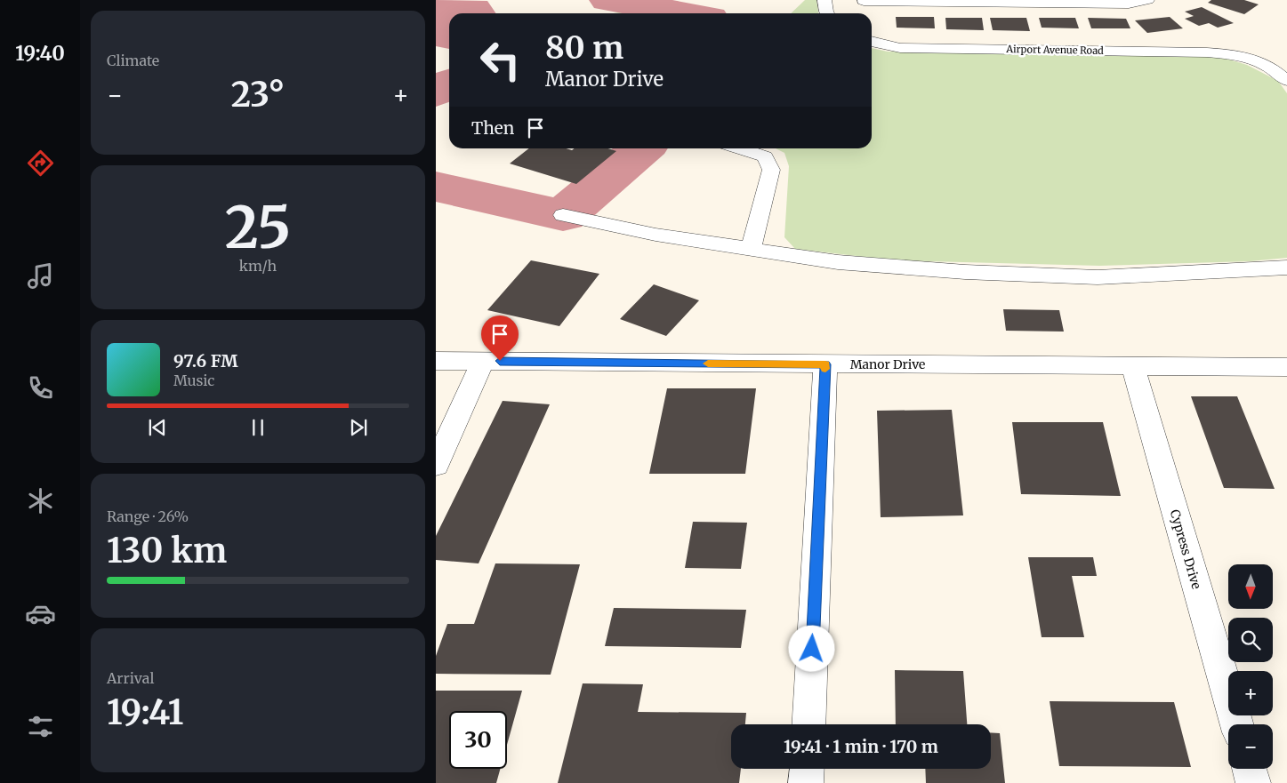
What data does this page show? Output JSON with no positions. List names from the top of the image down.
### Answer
{
  "streets": {
    "street": ["Airport Avenue Road", "Manor Drive", "Cypress Drive"]
  },
  "crossings": [
    ["Manor Drive", "Cypress Drive"]
  ],
  "north": "bottom",
  "page": {
    "tabs": "19:40",
    "tile": [
      "Climate",
      ["25", "km/h"],
      ["Range · 26%", "130 km"],
      ["Arrival", "19:41"]
    ],
    "turn": ["80 m", "Manor Drive"],
    "heat": ["−", "23°", "+"],
    "then": "Then",
    "song": ["97.6 FM", "Music"],
    "map_buttons": ["+", "−"],
    "limit": "30",
    "trip": "19:41 · 1 min · 170 m"
  }
}
